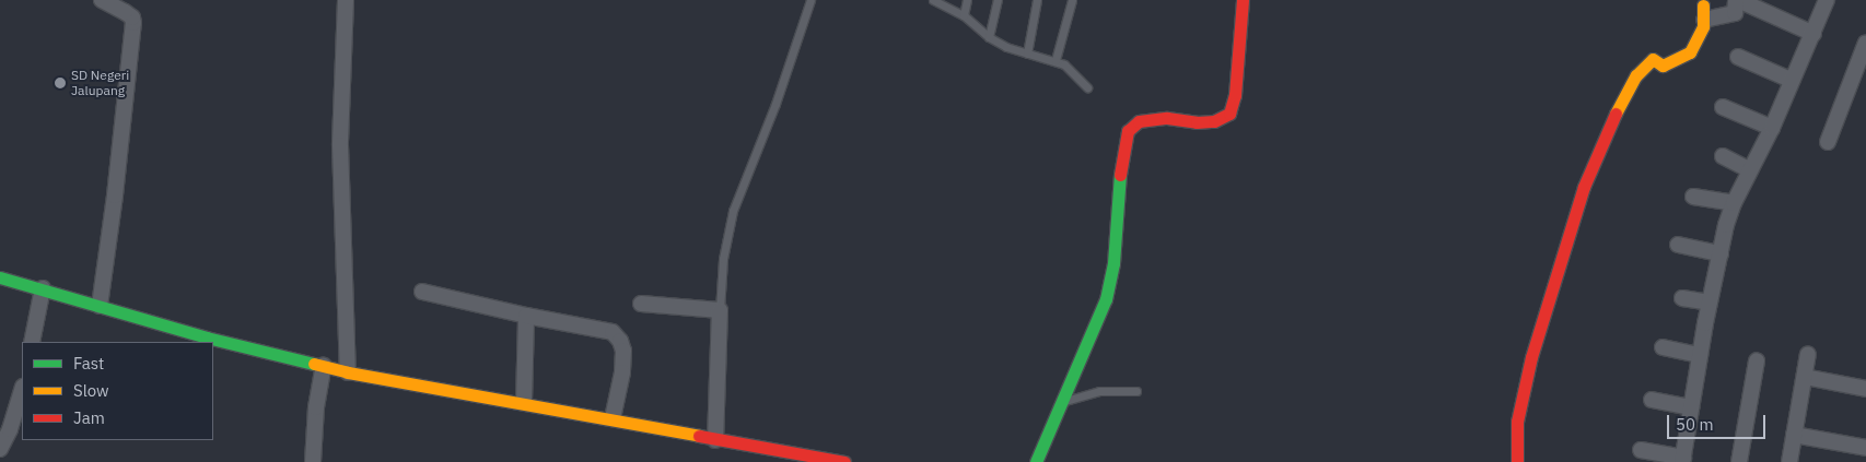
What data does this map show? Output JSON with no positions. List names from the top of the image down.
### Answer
{
  "places": ["SD Negeri Jalupang"],
  "legend": ["Fast", "Slow", "Jam"],
  "scale_bar": "50 m"
}
